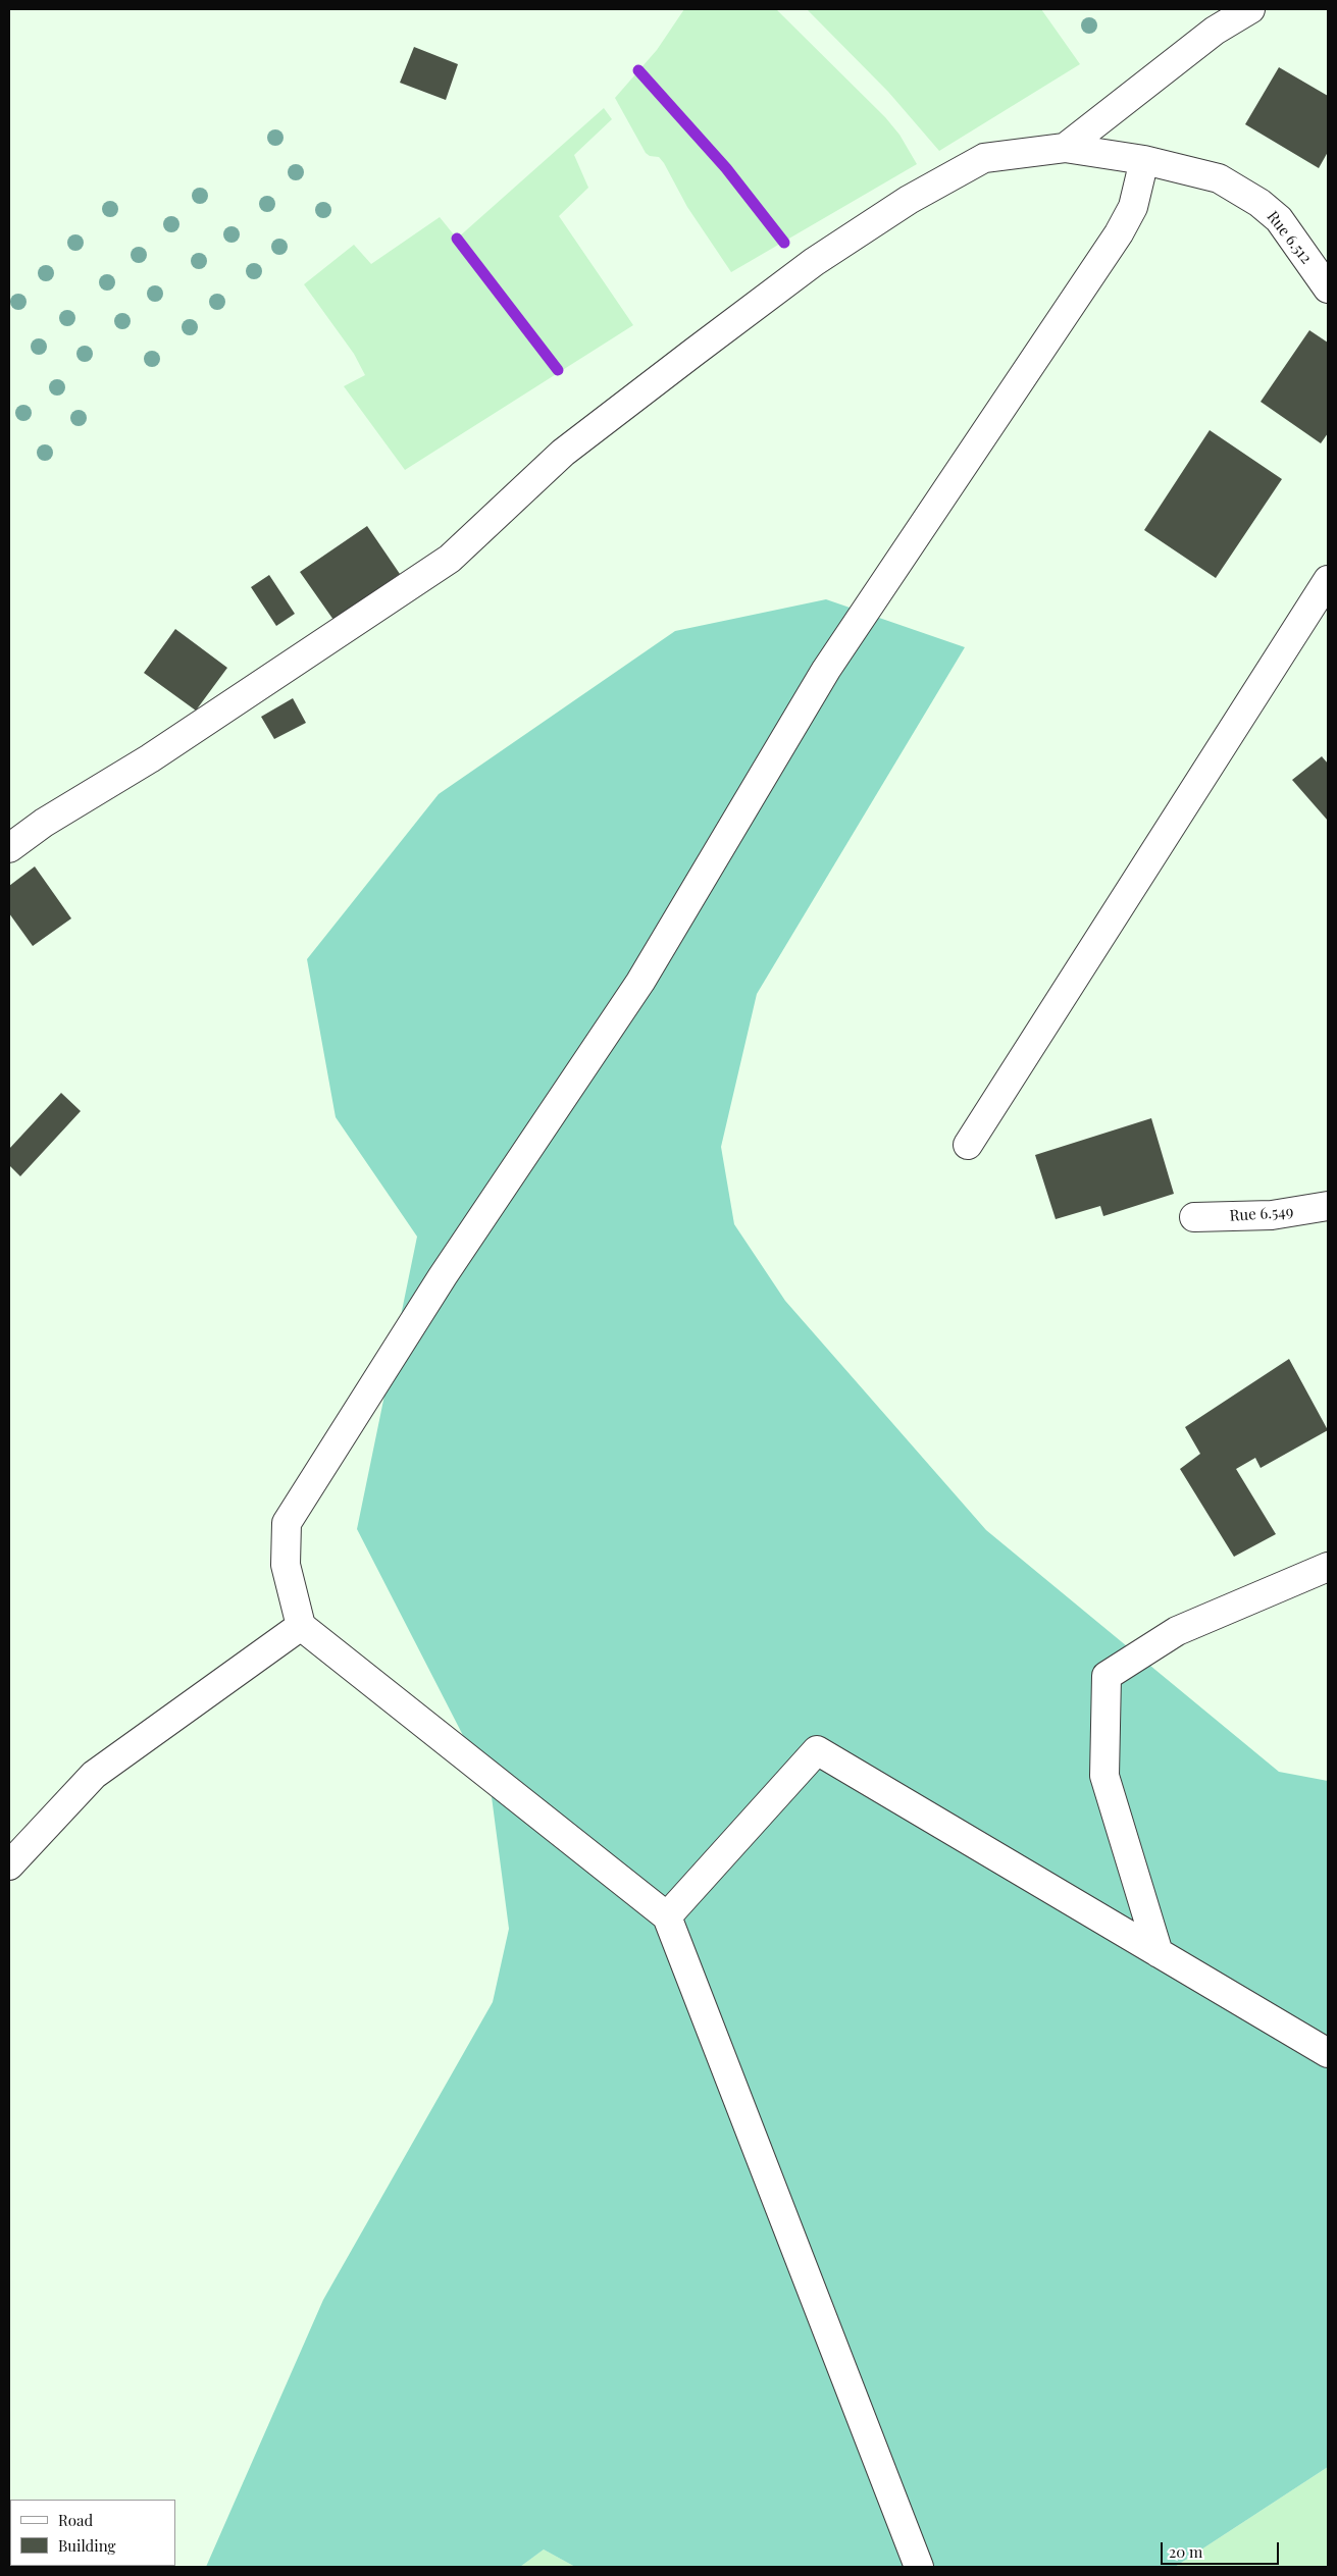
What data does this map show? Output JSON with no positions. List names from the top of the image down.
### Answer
{
  "streets": {
    "street": ["Rue 6.512", "Rue 6.549"]
  },
  "legend": ["Road", "Building"],
  "scale_bar": "20 m"
}
